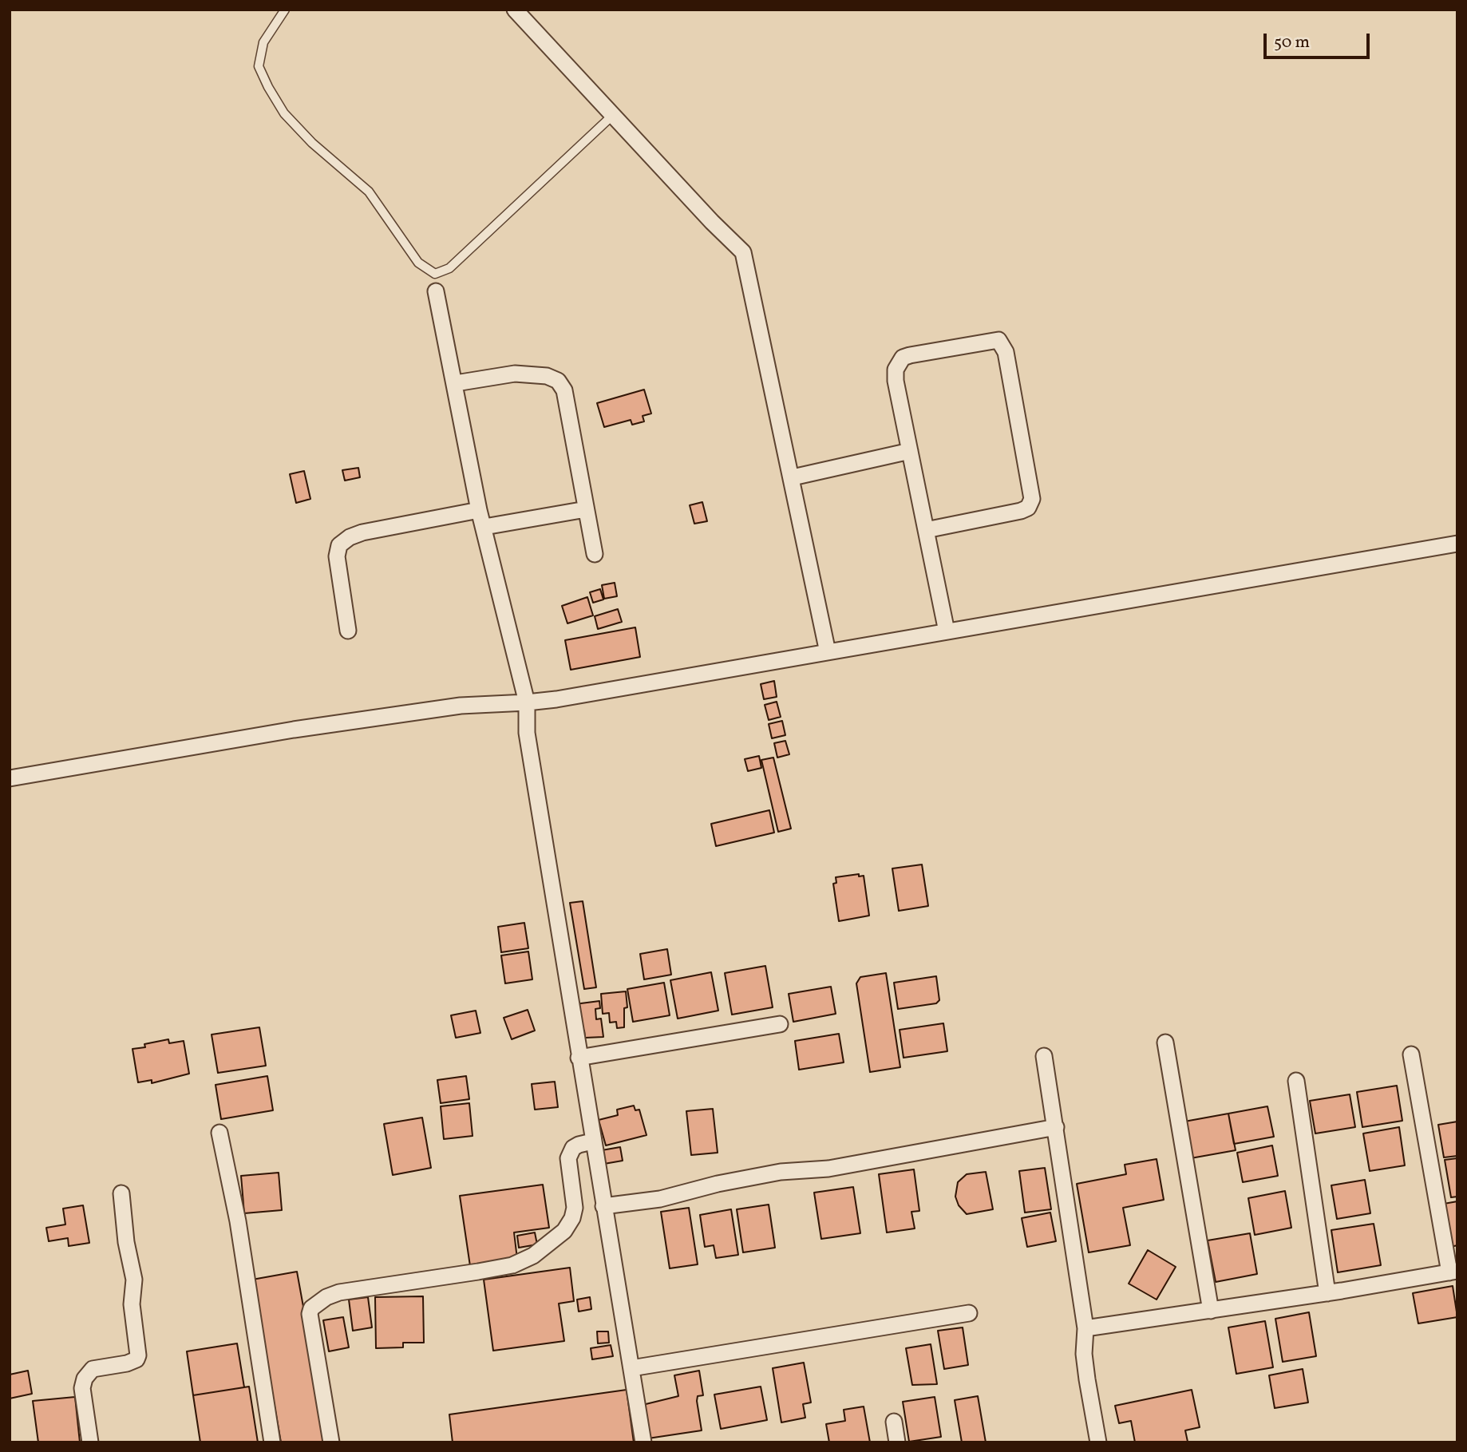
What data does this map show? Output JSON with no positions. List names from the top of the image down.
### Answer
{
  "scale_bar": "50 m"
}
